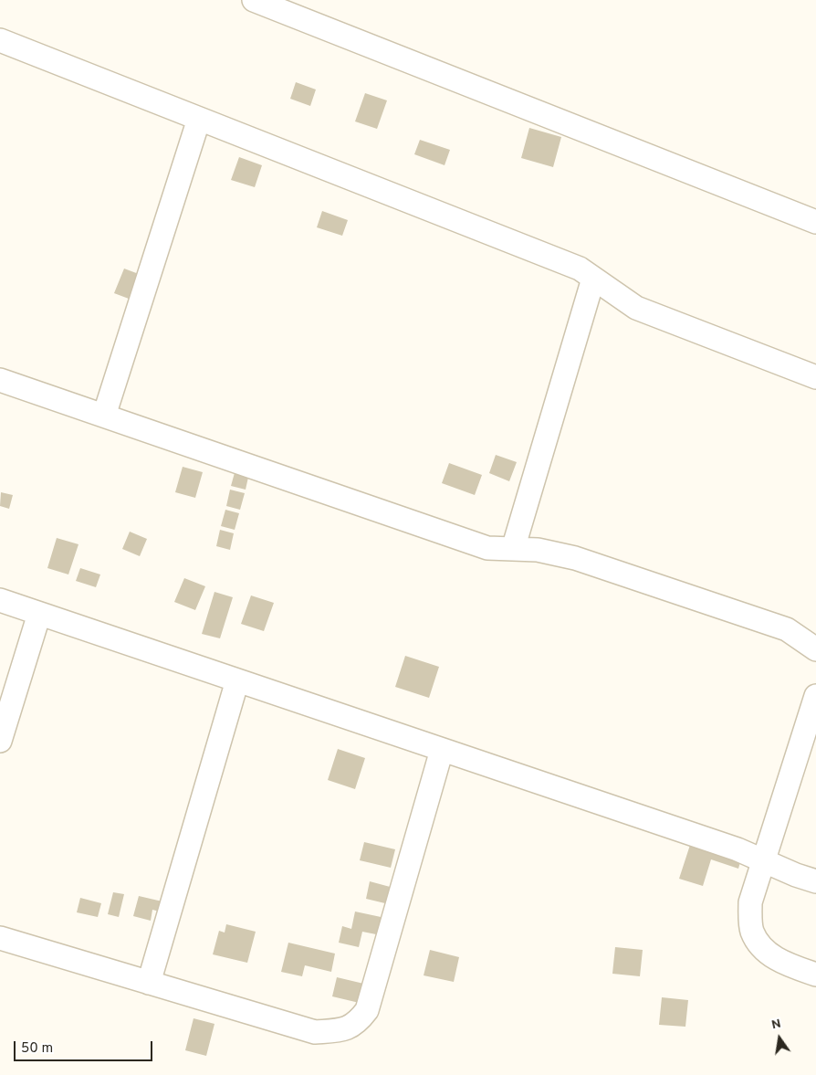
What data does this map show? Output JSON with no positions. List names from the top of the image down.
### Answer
{
  "scale_bar": "50 m",
  "north": "top"
}
